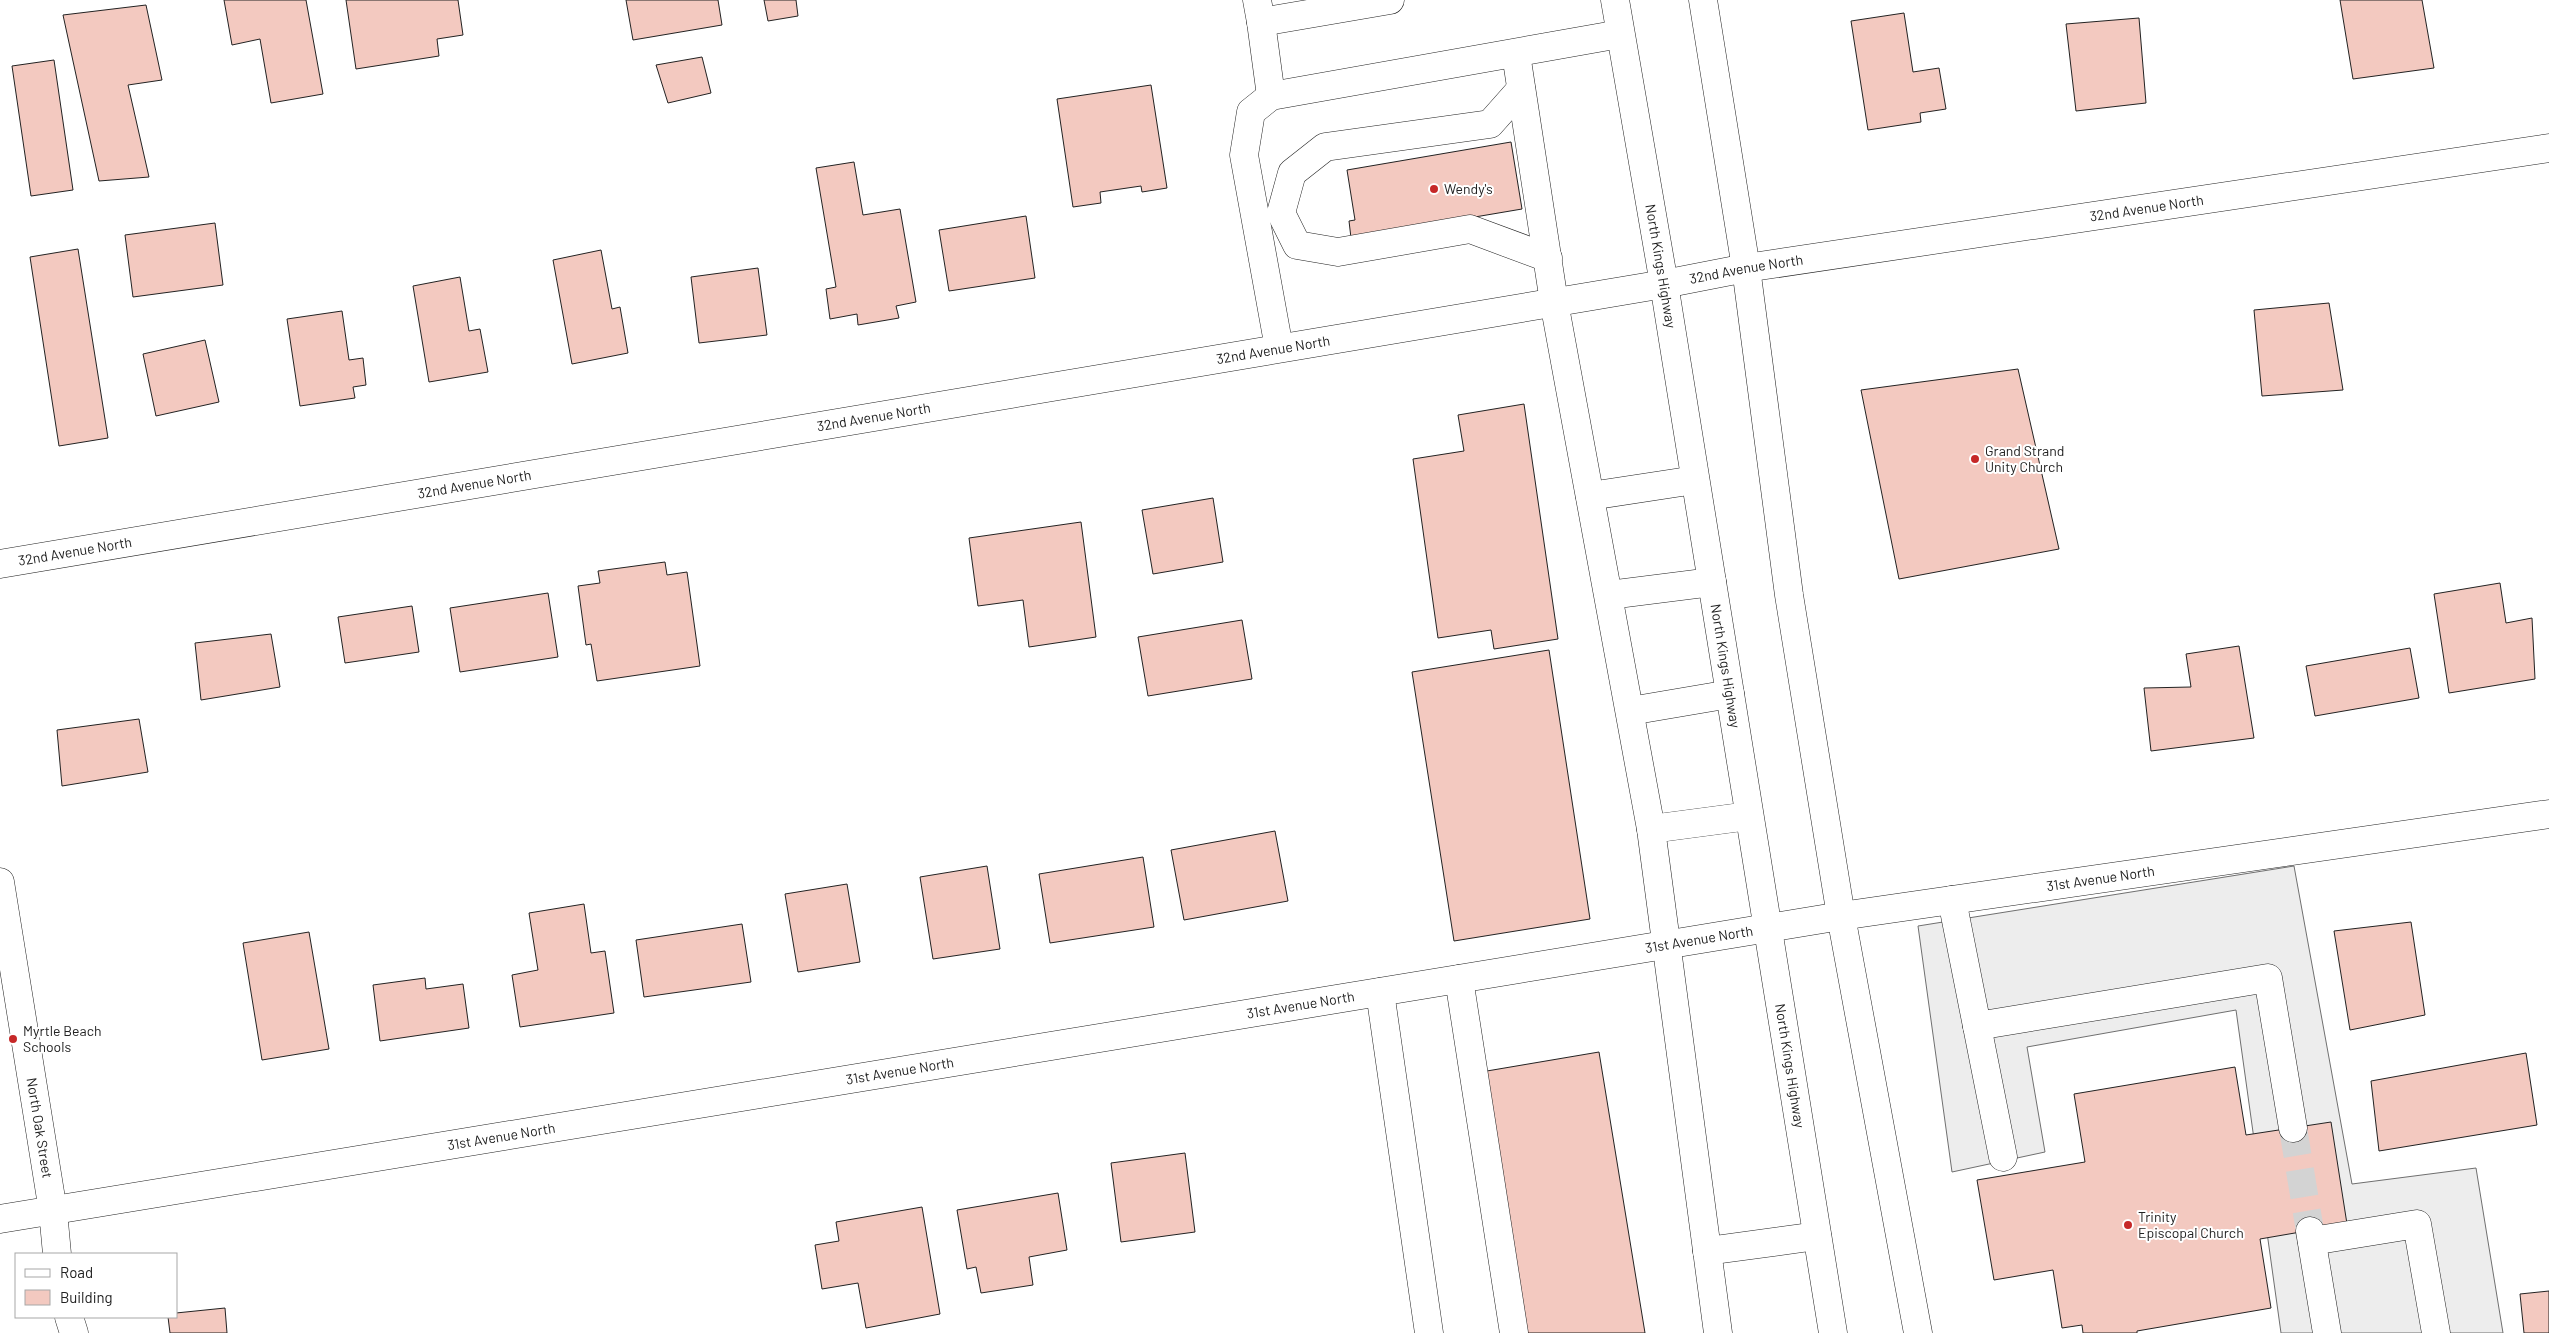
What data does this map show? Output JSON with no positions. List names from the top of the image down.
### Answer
{
  "streets": {
    "street": [
      "32nd Avenue North",
      "North Kings Highway",
      "31st Avenue North",
      "North Oak Street"
    ]
  },
  "crossings": [
    ["32nd Avenue North", "North Kings Highway"],
    ["North Kings Highway", "31st Avenue North"],
    ["31st Avenue North", "North Oak Street"]
  ],
  "places": [
    "Wendy's",
    "Grand Strand Unity Church",
    "Myrtle Beach Schools",
    "Trinity Episcopal Church"
  ],
  "legend": ["Road", "Building"]
}
